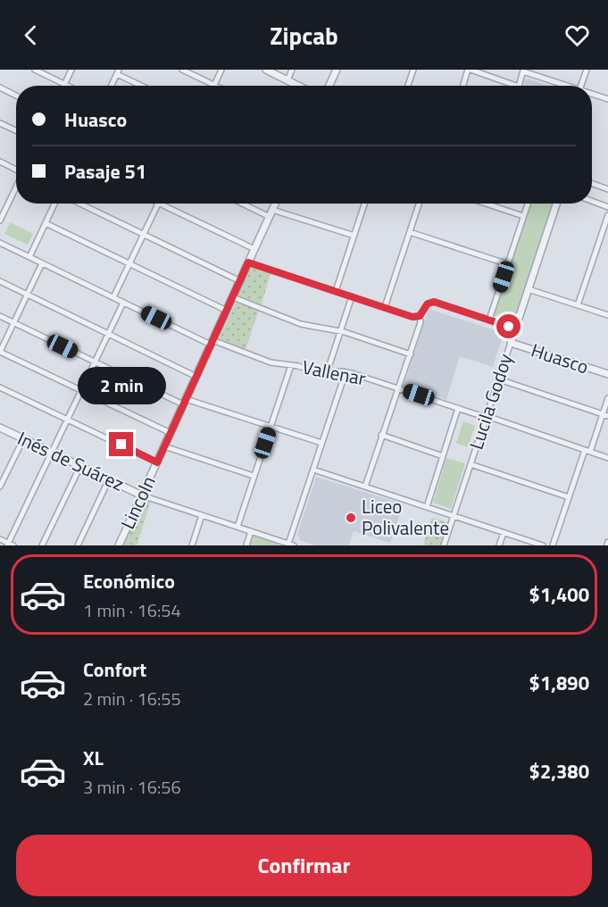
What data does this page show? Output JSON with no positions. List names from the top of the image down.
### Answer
{
  "streets": {
    "street": [
      "Huasco",
      "Vallenar",
      "Lucila Godoy",
      "Inés de Suárez",
      "Lincoln"
    ]
  },
  "crossings": [
    ["Huasco", "Lucila Godoy"],
    ["Vallenar", "Lucila Godoy"],
    ["Vallenar", "Lincoln"],
    ["Inés de Suárez", "Lincoln"]
  ],
  "places": ["Liceo Polivalente"],
  "page": {
    "header": "Zipcab",
    "banner": ["Huasco", "Pasaje 51"],
    "bubble": "2 min",
    "list": [
      {
        "name": "Económico",
        "note": "1 min · 16:54",
        "value": "$1,400"
      },
      {
        "name": "Confort",
        "note": "2 min · 16:55",
        "value": "$1,890"
      },
      {
        "name": "XL",
        "note": "3 min · 16:56",
        "value": "$2,380"
      }
    ],
    "buttons": "Confirmar"
  }
}
